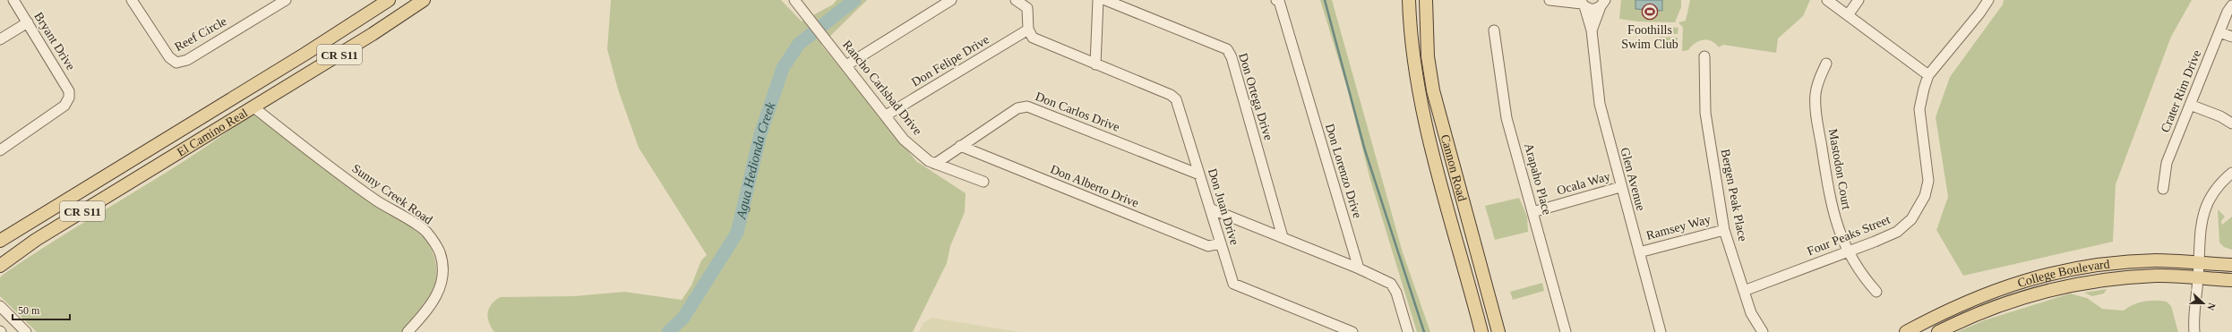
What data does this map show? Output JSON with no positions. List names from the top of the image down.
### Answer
{
  "streets": {
    "main road": [
      "CR S11",
      "El Camino Real",
      "Cannon Road",
      "College Boulevard"
    ],
    "street": [
      "Reef Circle",
      "Bryant Drive",
      "Don Felipe Drive",
      "Rancho Carlsbad Drive",
      "Crater Rim Drive",
      "Don Ortega Drive",
      "Don Carlos Drive",
      "Mastodon Court",
      "Don Lorenzo Drive",
      "Arapaho Place",
      "Glen Avenue",
      "Ocala Way",
      "Don Alberto Drive",
      "Sunny Creek Road",
      "Bergen Peak Place",
      "Don Juan Drive",
      "Ramsey Way",
      "Four Peaks Street"
    ]
  },
  "crossings": [
    ["Don Felipe Drive", "Rancho Carlsbad Drive"],
    ["Don Felipe Drive", "Don Juan Drive"],
    ["Rancho Carlsbad Drive", "Don Carlos Drive"],
    ["Don Carlos Drive", "Don Alberto Drive"],
    ["Don Carlos Drive", "Don Juan Drive"],
    ["El Camino Real", "Sunny Creek Road"],
    ["Mastodon Court", "Four Peaks Street"],
    ["Arapaho Place", "Ocala Way"],
    ["Glen Avenue", "Ocala Way"],
    ["Glen Avenue", "Ramsey Way"],
    ["Don Alberto Drive", "Don Juan Drive"],
    ["Bergen Peak Place", "Ramsey Way"],
    ["Bergen Peak Place", "Four Peaks Street"]
  ],
  "water": ["Agua Hedionda Creek"],
  "places": {
    "sports": ["Foothills Swim Club"]
  },
  "scale_bar": "50 m",
  "north": "right"
}
